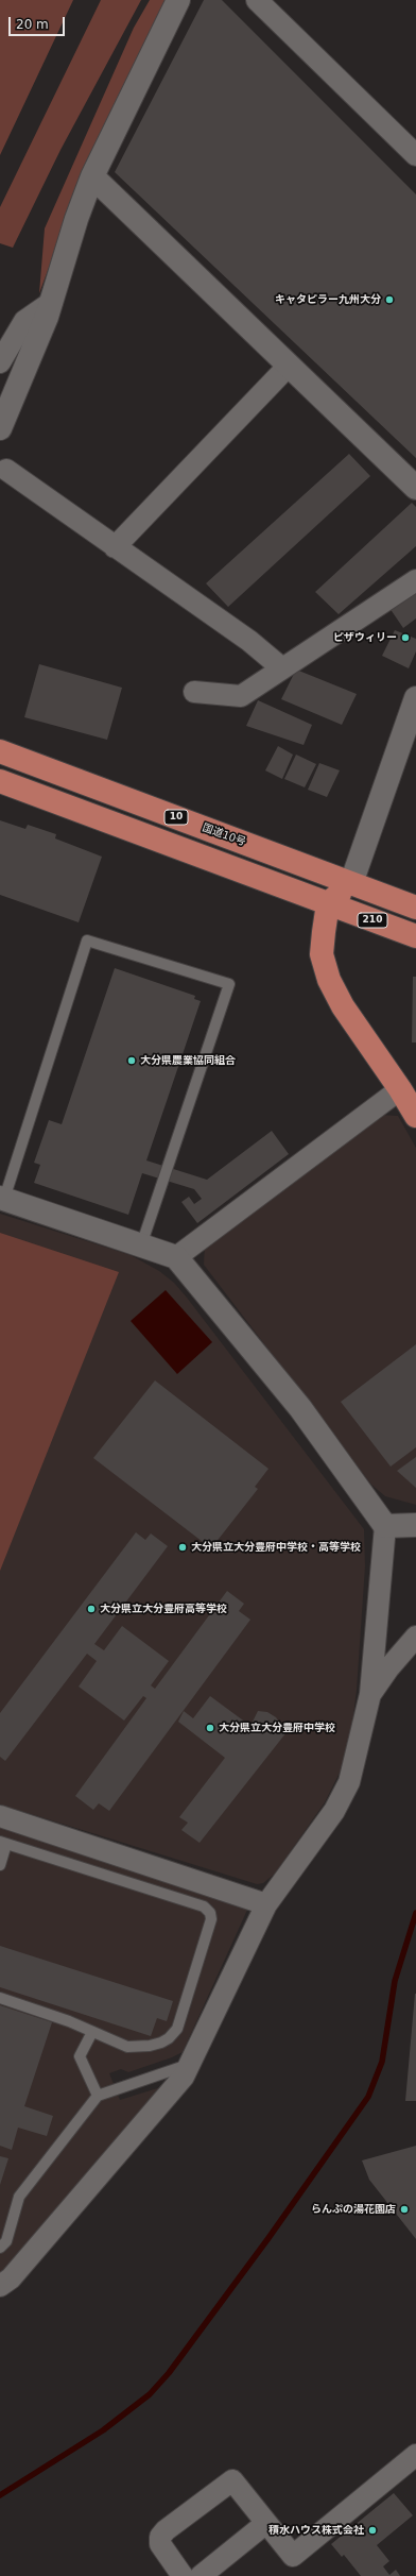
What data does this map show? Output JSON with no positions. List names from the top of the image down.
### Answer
{
  "streets": {
    "highway": ["10", "国道10号", "210"]
  },
  "crossings": [
    ["国道10号", "210"]
  ],
  "places": [
    "キャタピラー九州大分",
    "ピザウィリー",
    "大分県農業協同組合",
    "大分県立大分豊府中学校・高等学校",
    "大分県立大分豊府高等学校",
    "大分県立大分豊府中学校",
    "らんぷの湯花園店",
    "積水ハウス株式会社"
  ],
  "scale_bar": "20 m"
}
